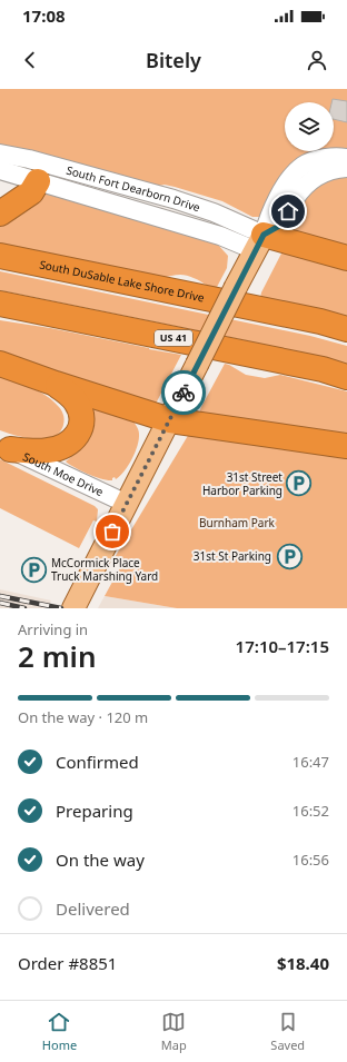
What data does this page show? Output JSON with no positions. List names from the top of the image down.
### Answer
{
  "streets": {
    "highway": ["South DuSable Lake Shore Drive", "US 41"],
    "street": ["South Fort Dearborn Drive", "South Moe Drive"]
  },
  "parks": ["Burnham Park"],
  "places": {
    "parking": ["31st Street Harbor Parking", "31st St Parking", "McCormick Place Truck Marshing Yard"]
  },
  "page": {
    "status": "17:08",
    "header": "Bitely",
    "heading": ["2 min", "Arriving in", "17:10–17:15"],
    "panel": ["Order #8851", "$18.40"],
    "bar": "On the way · 120 m",
    "list": [
      ["Confirmed", "16:47"],
      ["Preparing", "16:52"],
      ["On the way", "16:56"],
      "Delivered"
    ],
    "tabs": ["Home", "Map", "Saved"]
  }
}
